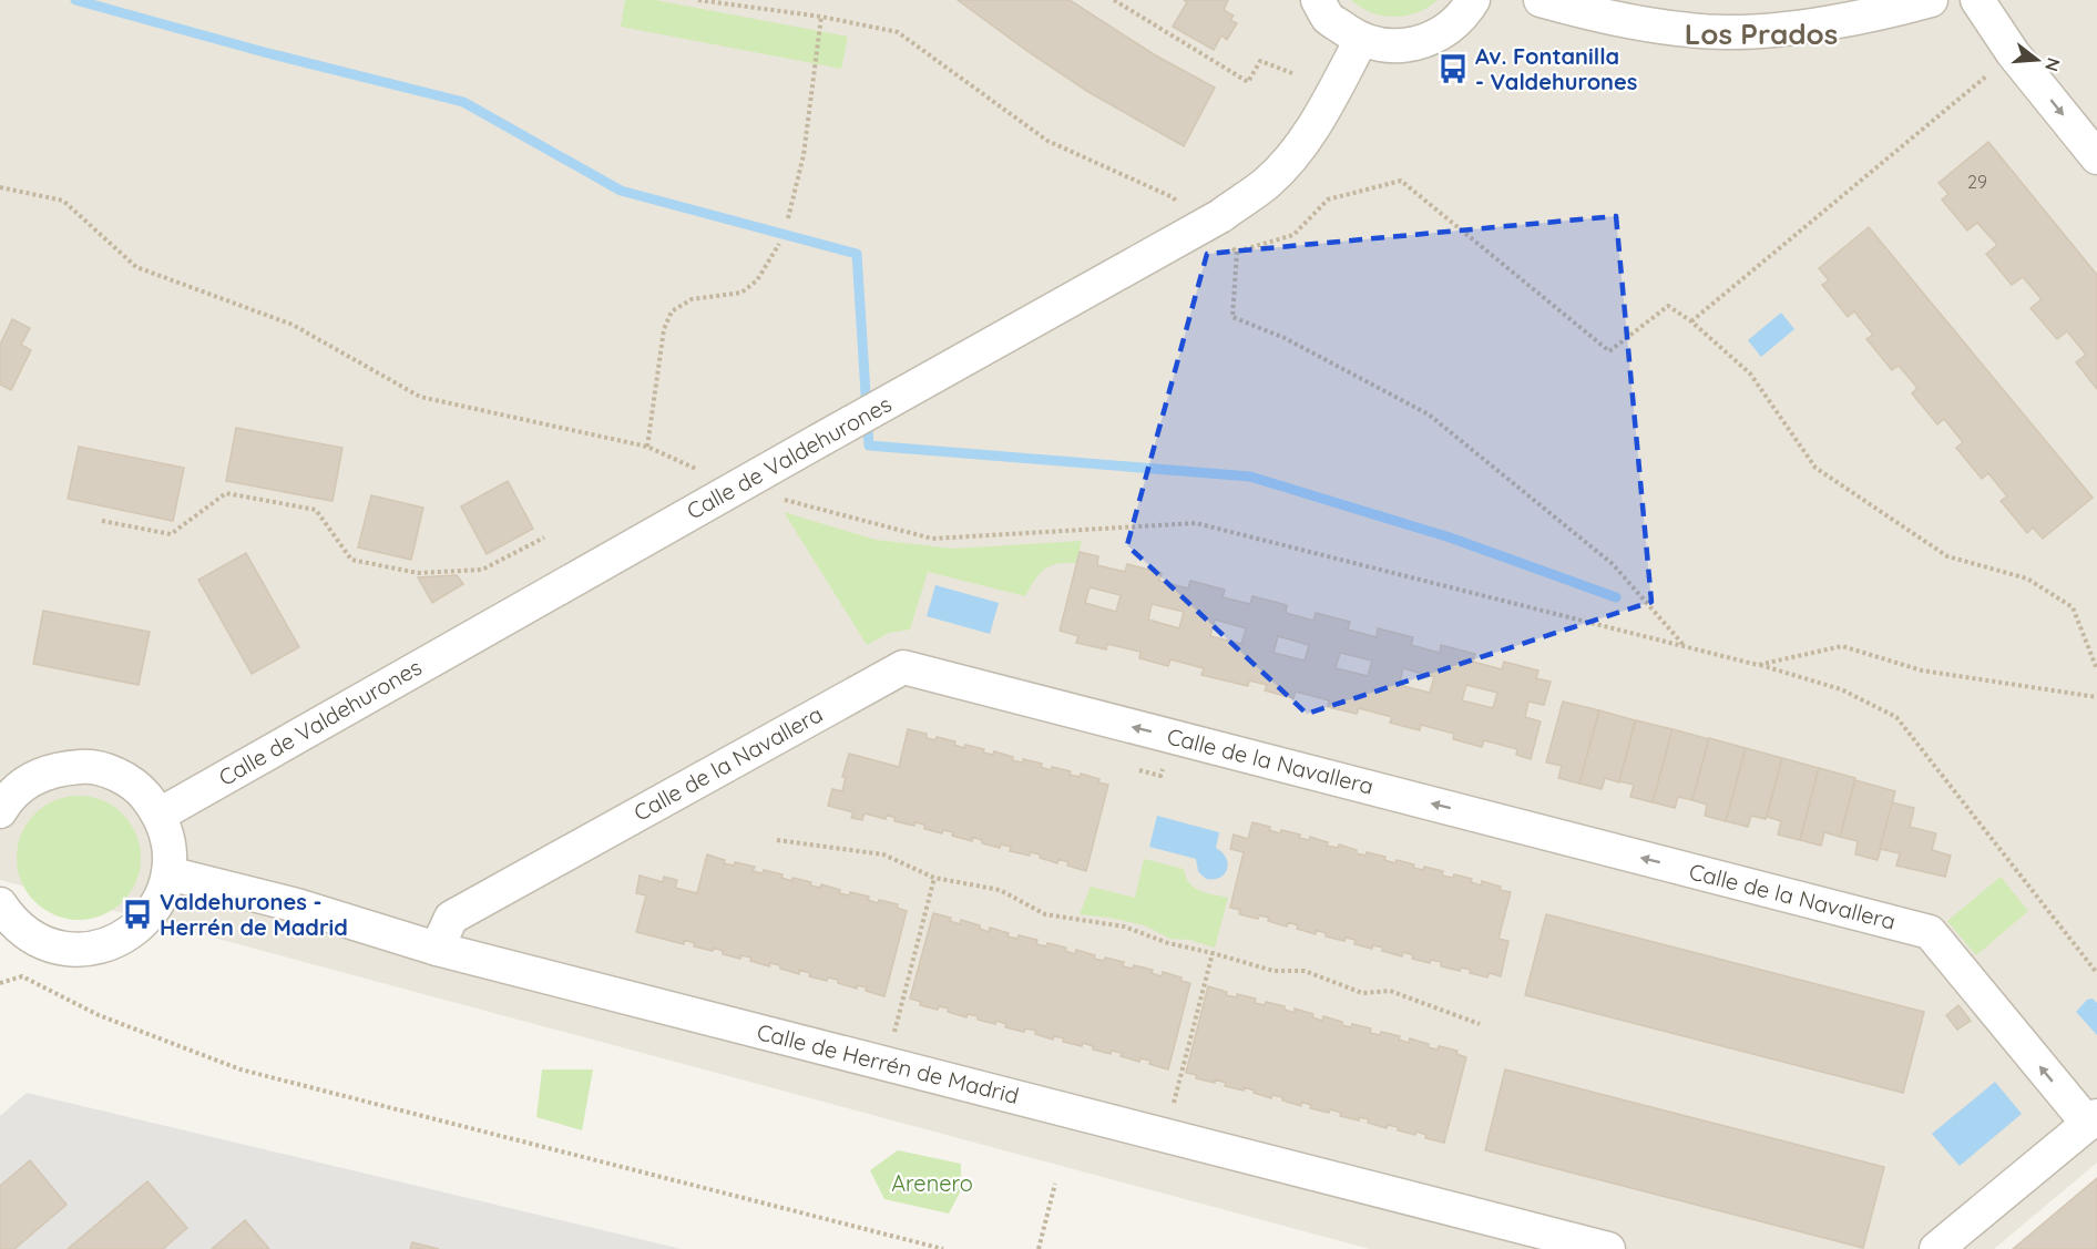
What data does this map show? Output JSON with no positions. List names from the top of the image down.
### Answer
{
  "streets": {
    "street": ["Calle de Valdehurones", "Calle de la Navallera", "Calle de Herrén de Madrid"]
  },
  "crossings": [
    ["Calle de la Navallera", "Calle de Herrén de Madrid"]
  ],
  "one_way": ["Calle de la Navallera"],
  "districts": ["Los Prados"],
  "parks": ["Arenero"],
  "places": {
    "bus stop": ["Av. Fontanilla - Valdehurones", "Valdehurones - Herrén de Madrid"]
  },
  "house_numbers": ["29"],
  "north": "right"
}
